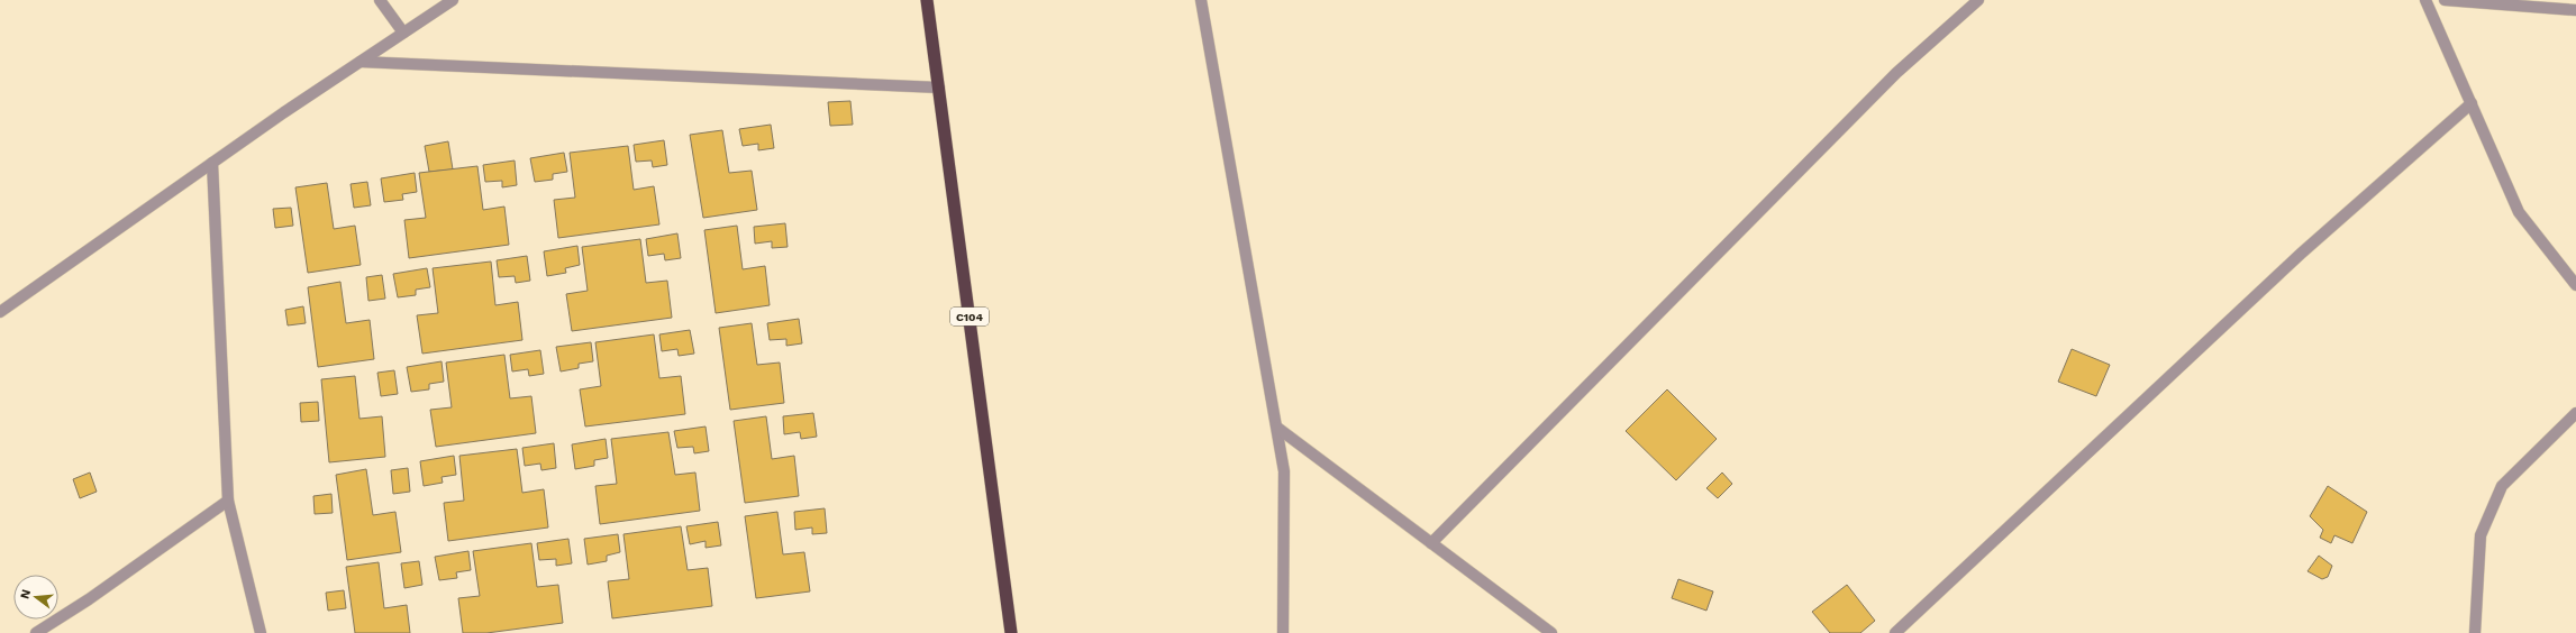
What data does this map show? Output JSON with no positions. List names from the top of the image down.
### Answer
{
  "streets": {
    "highway": ["C104"]
  },
  "north": "left"
}
